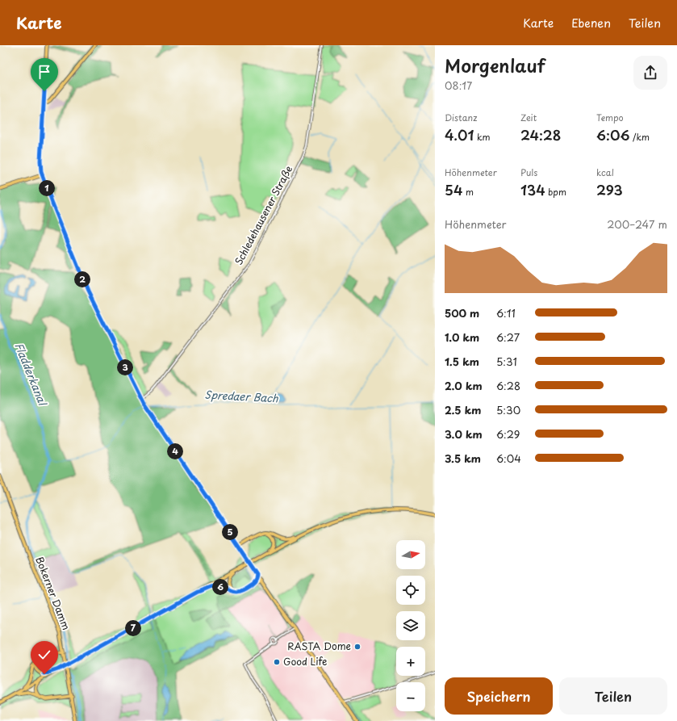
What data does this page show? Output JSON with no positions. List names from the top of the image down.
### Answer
{
  "streets": {
    "main road": ["Bokerner Damm"],
    "street": ["Schledehausener Straße"]
  },
  "water": ["Fladderkanal", "Spredaer Bach"],
  "places": ["RASTA Dome", "Good Life"],
  "north": "right",
  "page": {
    "header": "Karte",
    "nav": ["Karte", "Ebenen", "Teilen"],
    "heading": ["Morgenlauf", "08:17"],
    "stats": [
      ["Distanz", "4.01 km"],
      ["Zeit", "24:28"],
      ["Tempo", "6:06 /km"],
      ["Höhenmeter", "54 m"],
      ["Puls", "134 bpm"],
      ["kcal", "293"]
    ],
    "pins": [
      "1",
      "2",
      "3",
      "4",
      "5",
      "6",
      "7"
    ],
    "chart": ["Höhenmeter", "200–247 m"],
    "list": [
      {
        "name": "500 m",
        "note": "6:11"
      },
      {
        "name": "1.0 km",
        "note": "6:27"
      },
      {
        "name": "1.5 km",
        "note": "5:31"
      },
      {
        "name": "2.0 km",
        "note": "6:28"
      },
      {
        "name": "2.5 km",
        "note": "5:30"
      },
      {
        "name": "3.0 km",
        "note": "6:29"
      },
      {
        "name": "3.5 km",
        "note": "6:04"
      }
    ],
    "map_buttons": ["+", "−"],
    "buttons": ["Speichern", "Teilen"]
  }
}
